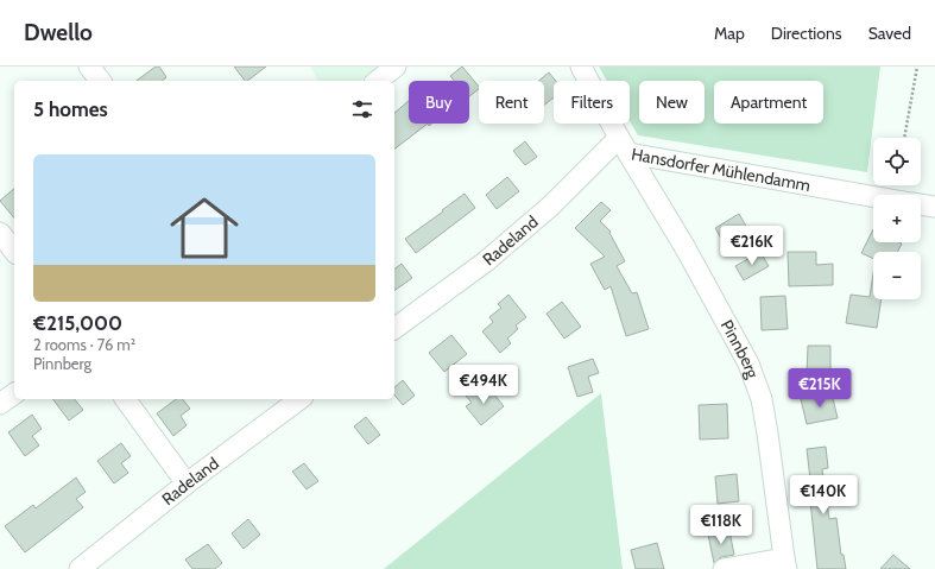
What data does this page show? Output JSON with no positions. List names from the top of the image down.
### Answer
{
  "streets": {
    "street": ["Hansdorfer Mühlendamm", "Radeland", "Pinnberg"]
  },
  "crossings": [
    ["Hansdorfer Mühlendamm", "Radeland"],
    ["Hansdorfer Mühlendamm", "Pinnberg"],
    ["Radeland", "Pinnberg"]
  ],
  "page": {
    "header": "Dwello",
    "nav": ["Map", "Directions", "Saved"],
    "chip": [
      "Buy",
      "Rent",
      "Filters",
      "New",
      "Apartment"
    ],
    "heading": "5 homes",
    "map_buttons": ["+", "−"],
    "list": [
      {
        "name": "€215,000",
        "note": "2 rooms · 76 m² · Pinnberg"
      }
    ],
    "price": [
      "€216K",
      "€494K",
      "€215K",
      "€140K",
      "€118K"
    ]
  }
}
